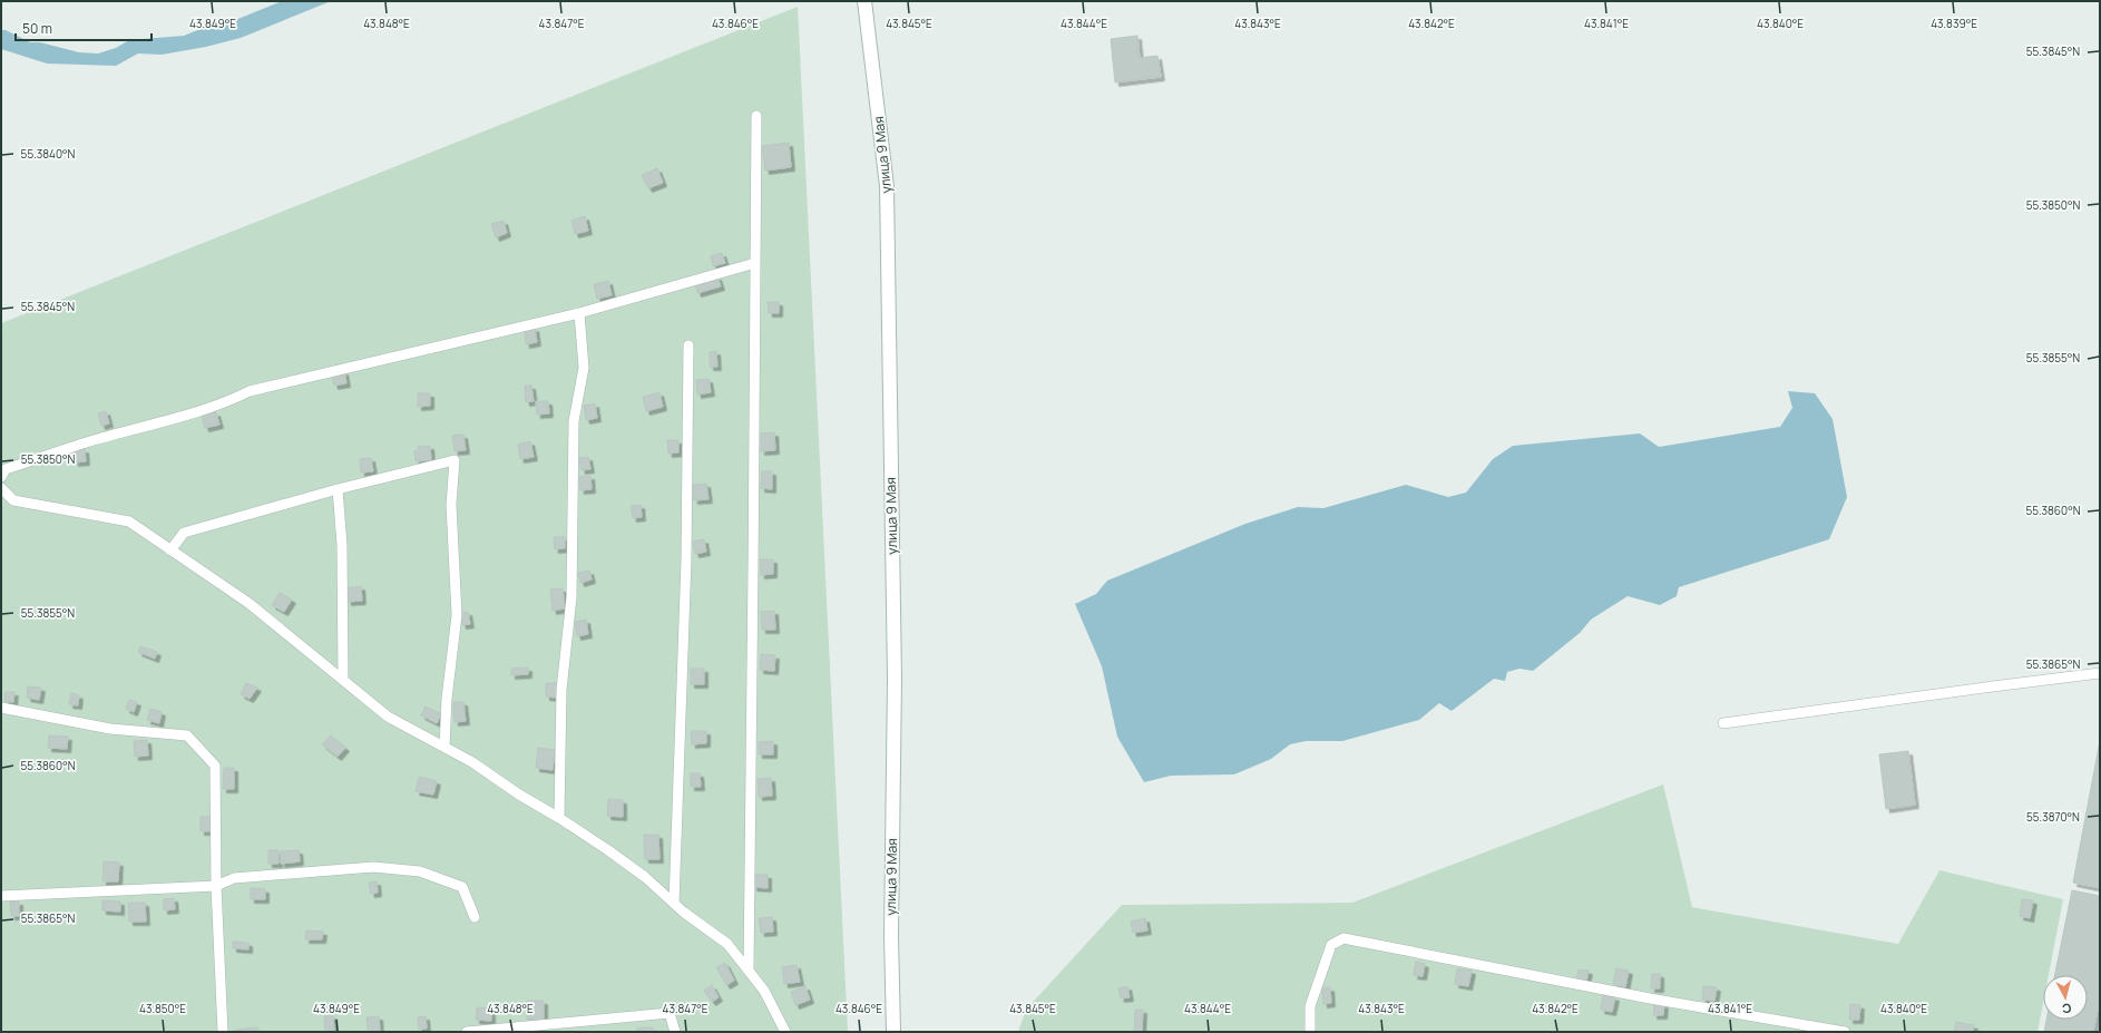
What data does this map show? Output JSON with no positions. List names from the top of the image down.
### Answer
{
  "streets": {
    "main road": ["улица 9 Мая"]
  },
  "scale_bar": "50 m",
  "north": "bottom",
  "coordinates": [
    "43.849°E",
    "43.848°E",
    "43.847°E",
    "43.846°E",
    "43.845°E",
    "43.844°E",
    "43.843°E",
    "43.842°E",
    "43.841°E",
    "43.840°E",
    "43.839°E",
    "55.3845°N",
    "55.3840°N",
    "55.3850°N",
    "55.3855°N",
    "55.3860°N",
    "55.3865°N",
    "55.3870°N",
    "43.850°E"
  ]
}
